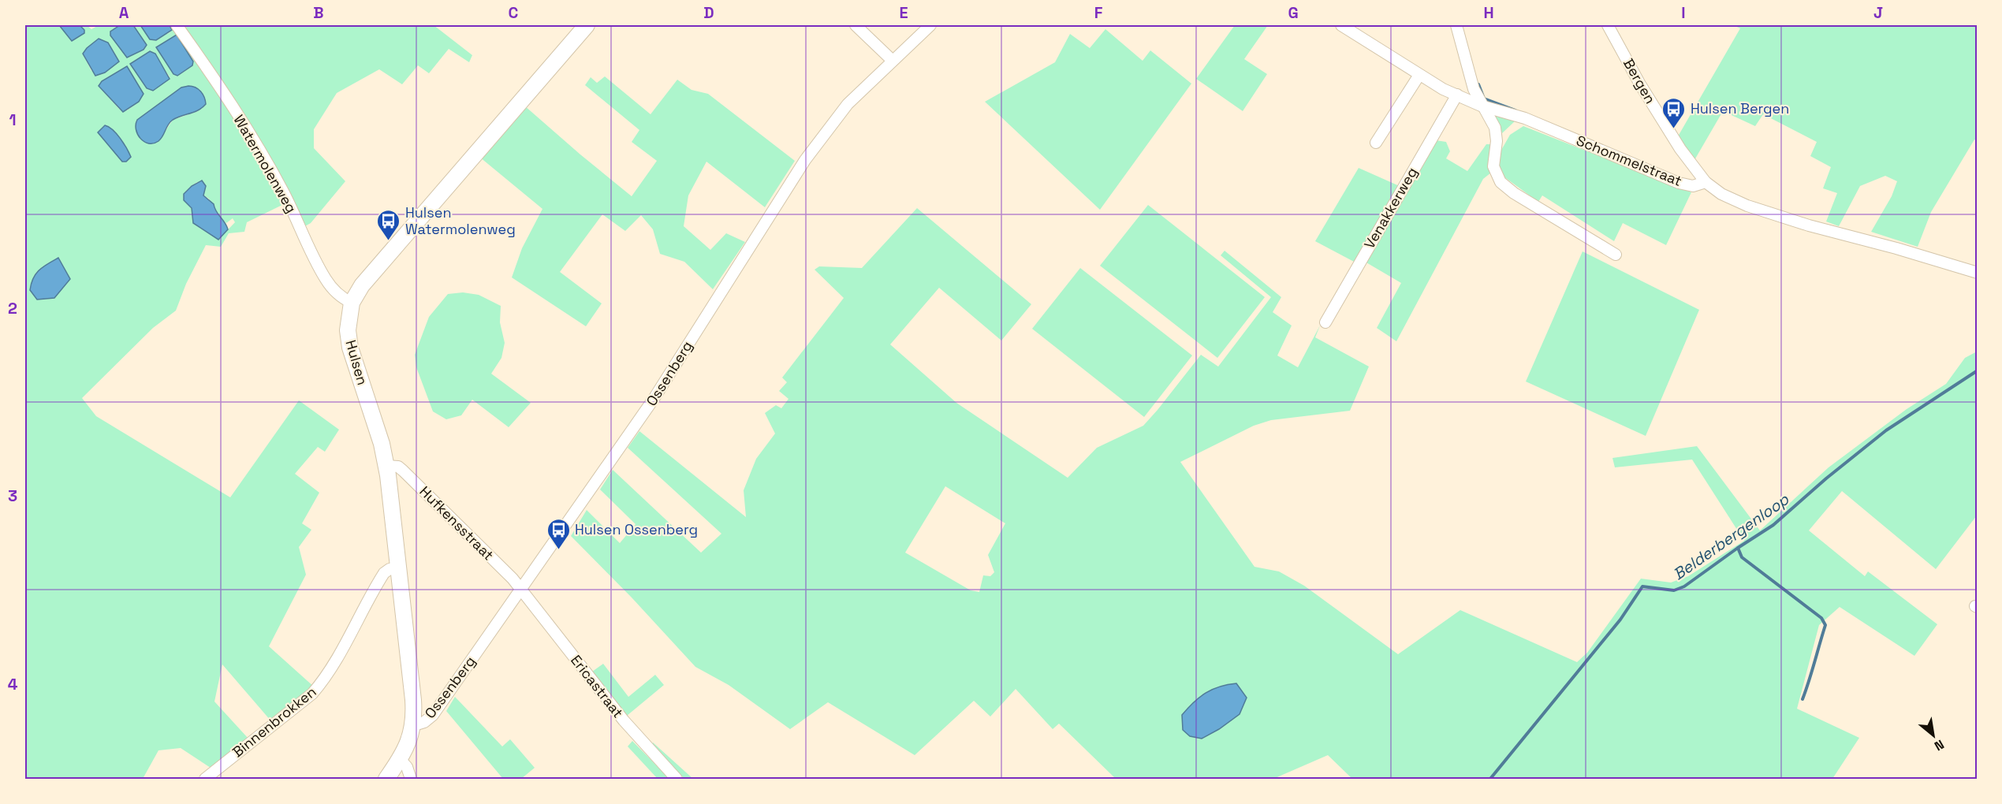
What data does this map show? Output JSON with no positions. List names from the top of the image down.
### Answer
{
  "streets": {
    "street": [
      "Bergen",
      "Schommelstraat",
      "Watermolenweg",
      "Venakkerweg",
      "Hulsen",
      "Ossenberg",
      "Hufkensstraat",
      "Ericastraat",
      "Binnenbrokken"
    ]
  },
  "crossings": [
    ["Bergen", "Schommelstraat"],
    ["Schommelstraat", "Venakkerweg"],
    ["Watermolenweg", "Hulsen"],
    ["Hulsen", "Ossenberg"],
    ["Hulsen", "Hufkensstraat"],
    ["Hulsen", "Binnenbrokken"],
    ["Ossenberg", "Hufkensstraat"],
    ["Ossenberg", "Ericastraat"],
    ["Hufkensstraat", "Ericastraat"]
  ],
  "water": ["Belderbergenloop"],
  "places": {
    "bus stop": ["Hulsen Bergen", "Hulsen Watermolenweg", "Hulsen Ossenberg"]
  },
  "north": "bottom right",
  "grid": {
    "columns": [
      "A",
      "B",
      "C",
      "D",
      "E",
      "F",
      "G",
      "H",
      "I",
      "J"
    ],
    "rows": [
      "1",
      "2",
      "3",
      "4"
    ]
  }
}
